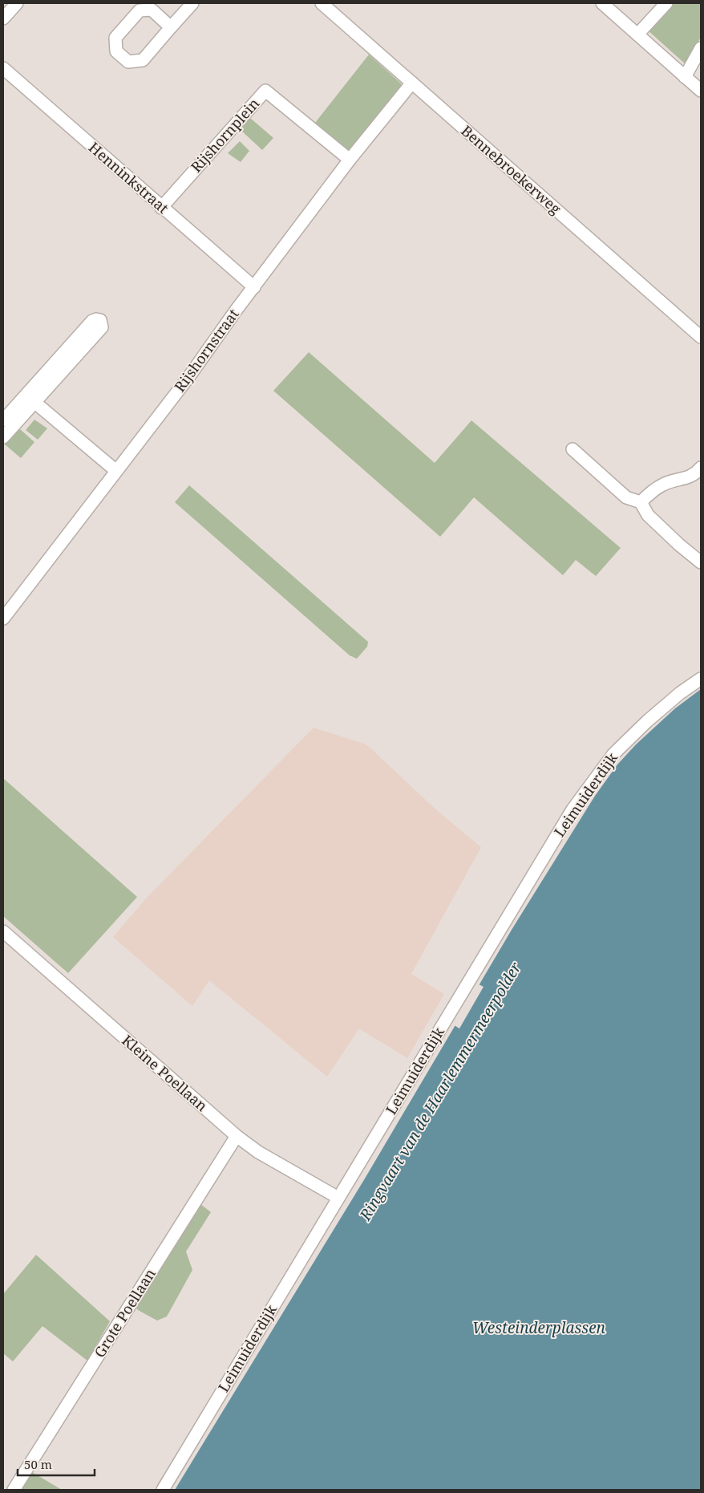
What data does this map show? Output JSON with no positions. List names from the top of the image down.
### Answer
{
  "streets": {
    "street": [
      "Rijshornplein",
      "Bennebroekerweg",
      "Henninkstraat",
      "Rijshornstraat",
      "Leimuiderdijk",
      "Kleine Poellaan",
      "Grote Poellaan"
    ]
  },
  "crossings": [
    ["Rijshornplein", "Henninkstraat"],
    ["Rijshornplein", "Rijshornstraat"],
    ["Bennebroekerweg", "Rijshornstraat"],
    ["Henninkstraat", "Rijshornstraat"],
    ["Leimuiderdijk", "Kleine Poellaan"],
    ["Kleine Poellaan", "Grote Poellaan"]
  ],
  "water": ["Ringvaart van de Haarlemmermeerpolder", "Westeinderplassen"],
  "scale_bar": "50 m"
}
